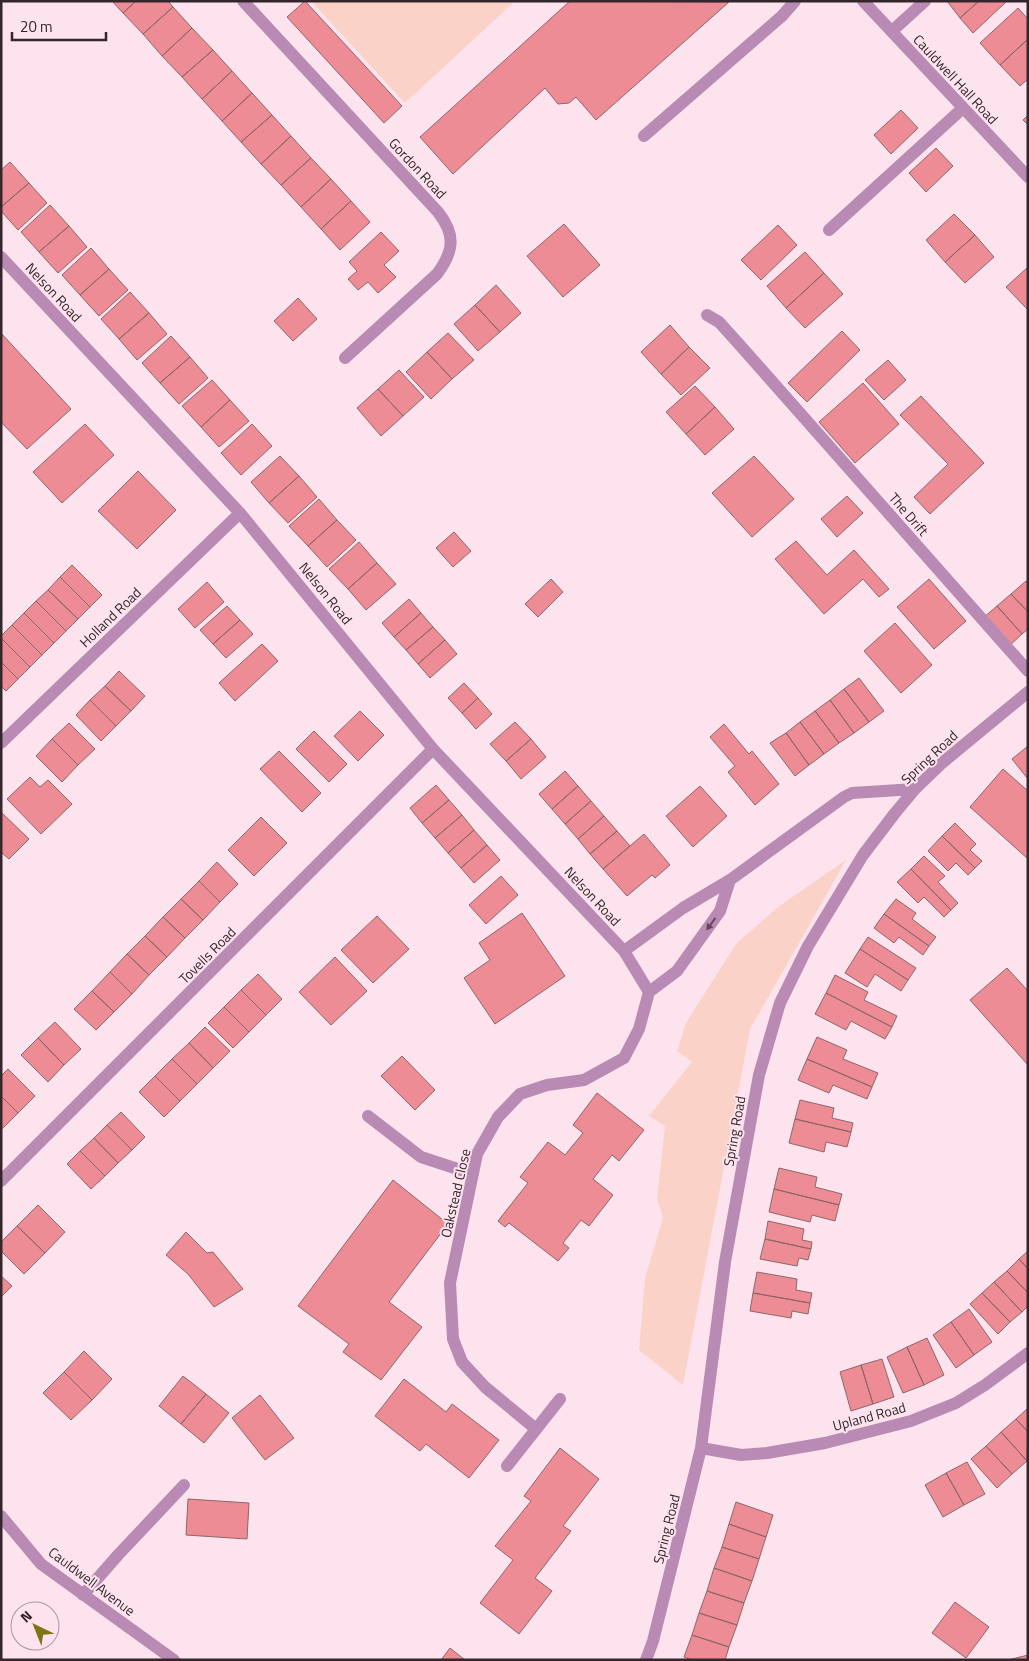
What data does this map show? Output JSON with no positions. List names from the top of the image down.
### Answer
{
  "streets": {
    "street": [
      "Cauldwell Hall Road",
      "Gordon Road",
      "Nelson Road",
      "The Drift",
      "Holland Road",
      "Spring Road",
      "Tovells Road",
      "Oakstead Close",
      "Upland Road",
      "Cauldwell Avenue"
    ]
  },
  "crossings": [
    ["Nelson Road", "Holland Road"],
    ["Nelson Road", "Tovells Road"],
    ["Nelson Road", "Oakstead Close"],
    ["Spring Road", "Upland Road"]
  ],
  "scale_bar": "20 m",
  "north": "top left"
}
